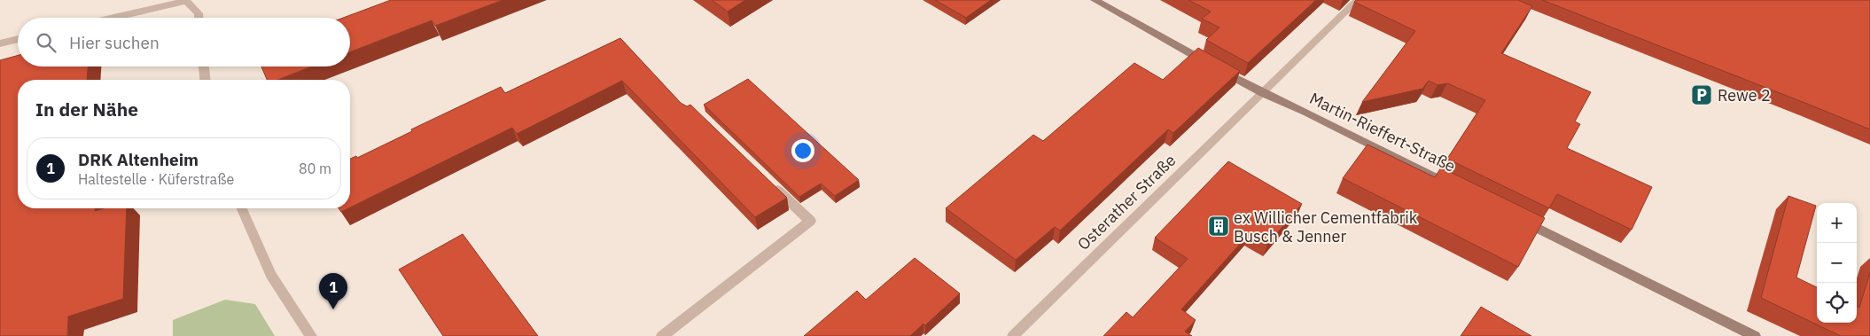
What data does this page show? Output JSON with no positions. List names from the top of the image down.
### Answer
{
  "streets": {
    "street": ["Martin-Rieffert-Straße", "Osterather Straße"]
  },
  "crossings": [
    ["Martin-Rieffert-Straße", "Osterather Straße"]
  ],
  "places": {
    "parking": ["Rewe 2"],
    "building": ["ex Willicher Cementfabrik Busch & Jenner"]
  },
  "page": {
    "search": "Hier suchen",
    "heading": "In der Nähe",
    "list": [
      {
        "mark": "1",
        "name": "DRK Altenheim",
        "note": "Haltestelle · Küferstraße",
        "value": "80 m"
      }
    ],
    "map_buttons": ["+", "−"],
    "pins": "1"
  }
}
